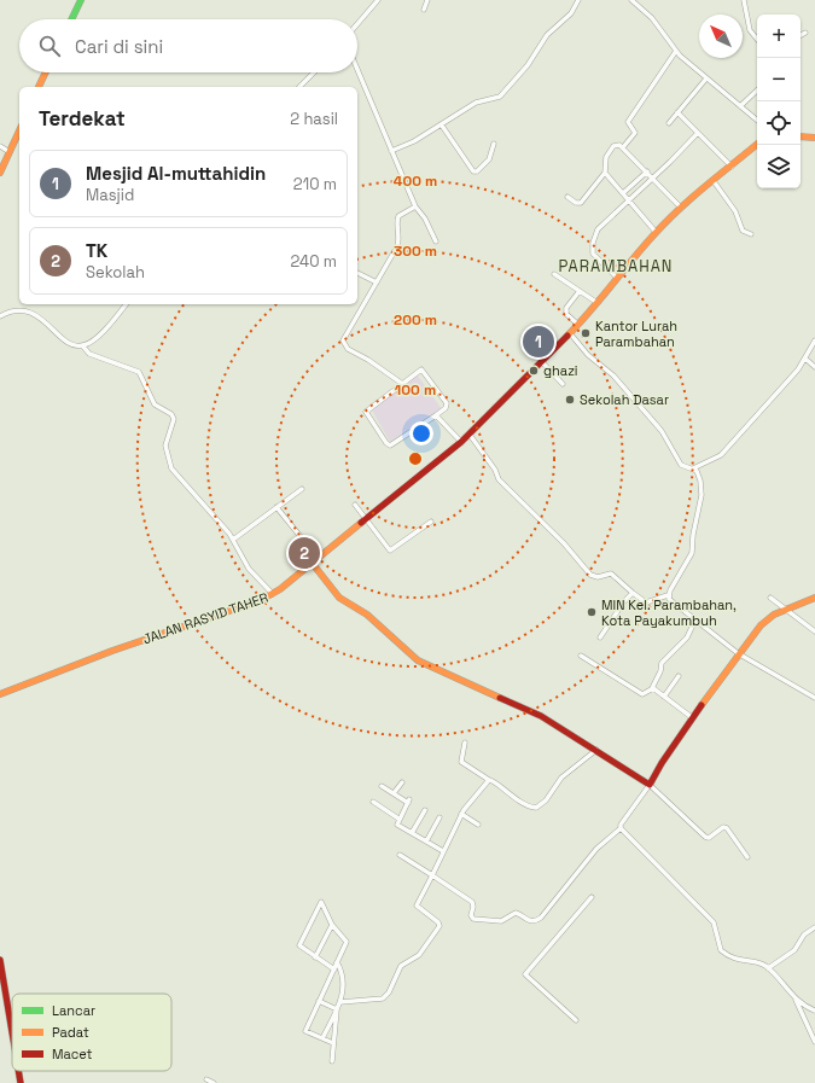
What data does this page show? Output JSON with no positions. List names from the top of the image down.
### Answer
{
  "streets": {
    "street": ["JALAN RASYID TAHER"]
  },
  "districts": ["PARAMBAHAN"],
  "places": [
    "Kantor Lurah Parambahan",
    "ghazi",
    "Sekolah Dasar",
    "MIN Kel. Parambahan, Kota Payakumbuh"
  ],
  "legend": ["Lancar", "Padat", "Macet"],
  "north": "top left",
  "page": {
    "map_buttons": ["+", "−"],
    "search": "Cari di sini",
    "heading": ["Terdekat", "2 hasil"],
    "list": [
      {
        "mark": "1",
        "name": "Mesjid Al-muttahidin",
        "note": "Masjid",
        "value": "210 m"
      },
      {
        "mark": "2",
        "name": "TK",
        "note": "Sekolah",
        "value": "240 m"
      }
    ],
    "pins": ["1", "2"]
  },
  "rings": [
    "400 m",
    "300 m",
    "200 m",
    "100 m"
  ]
}
